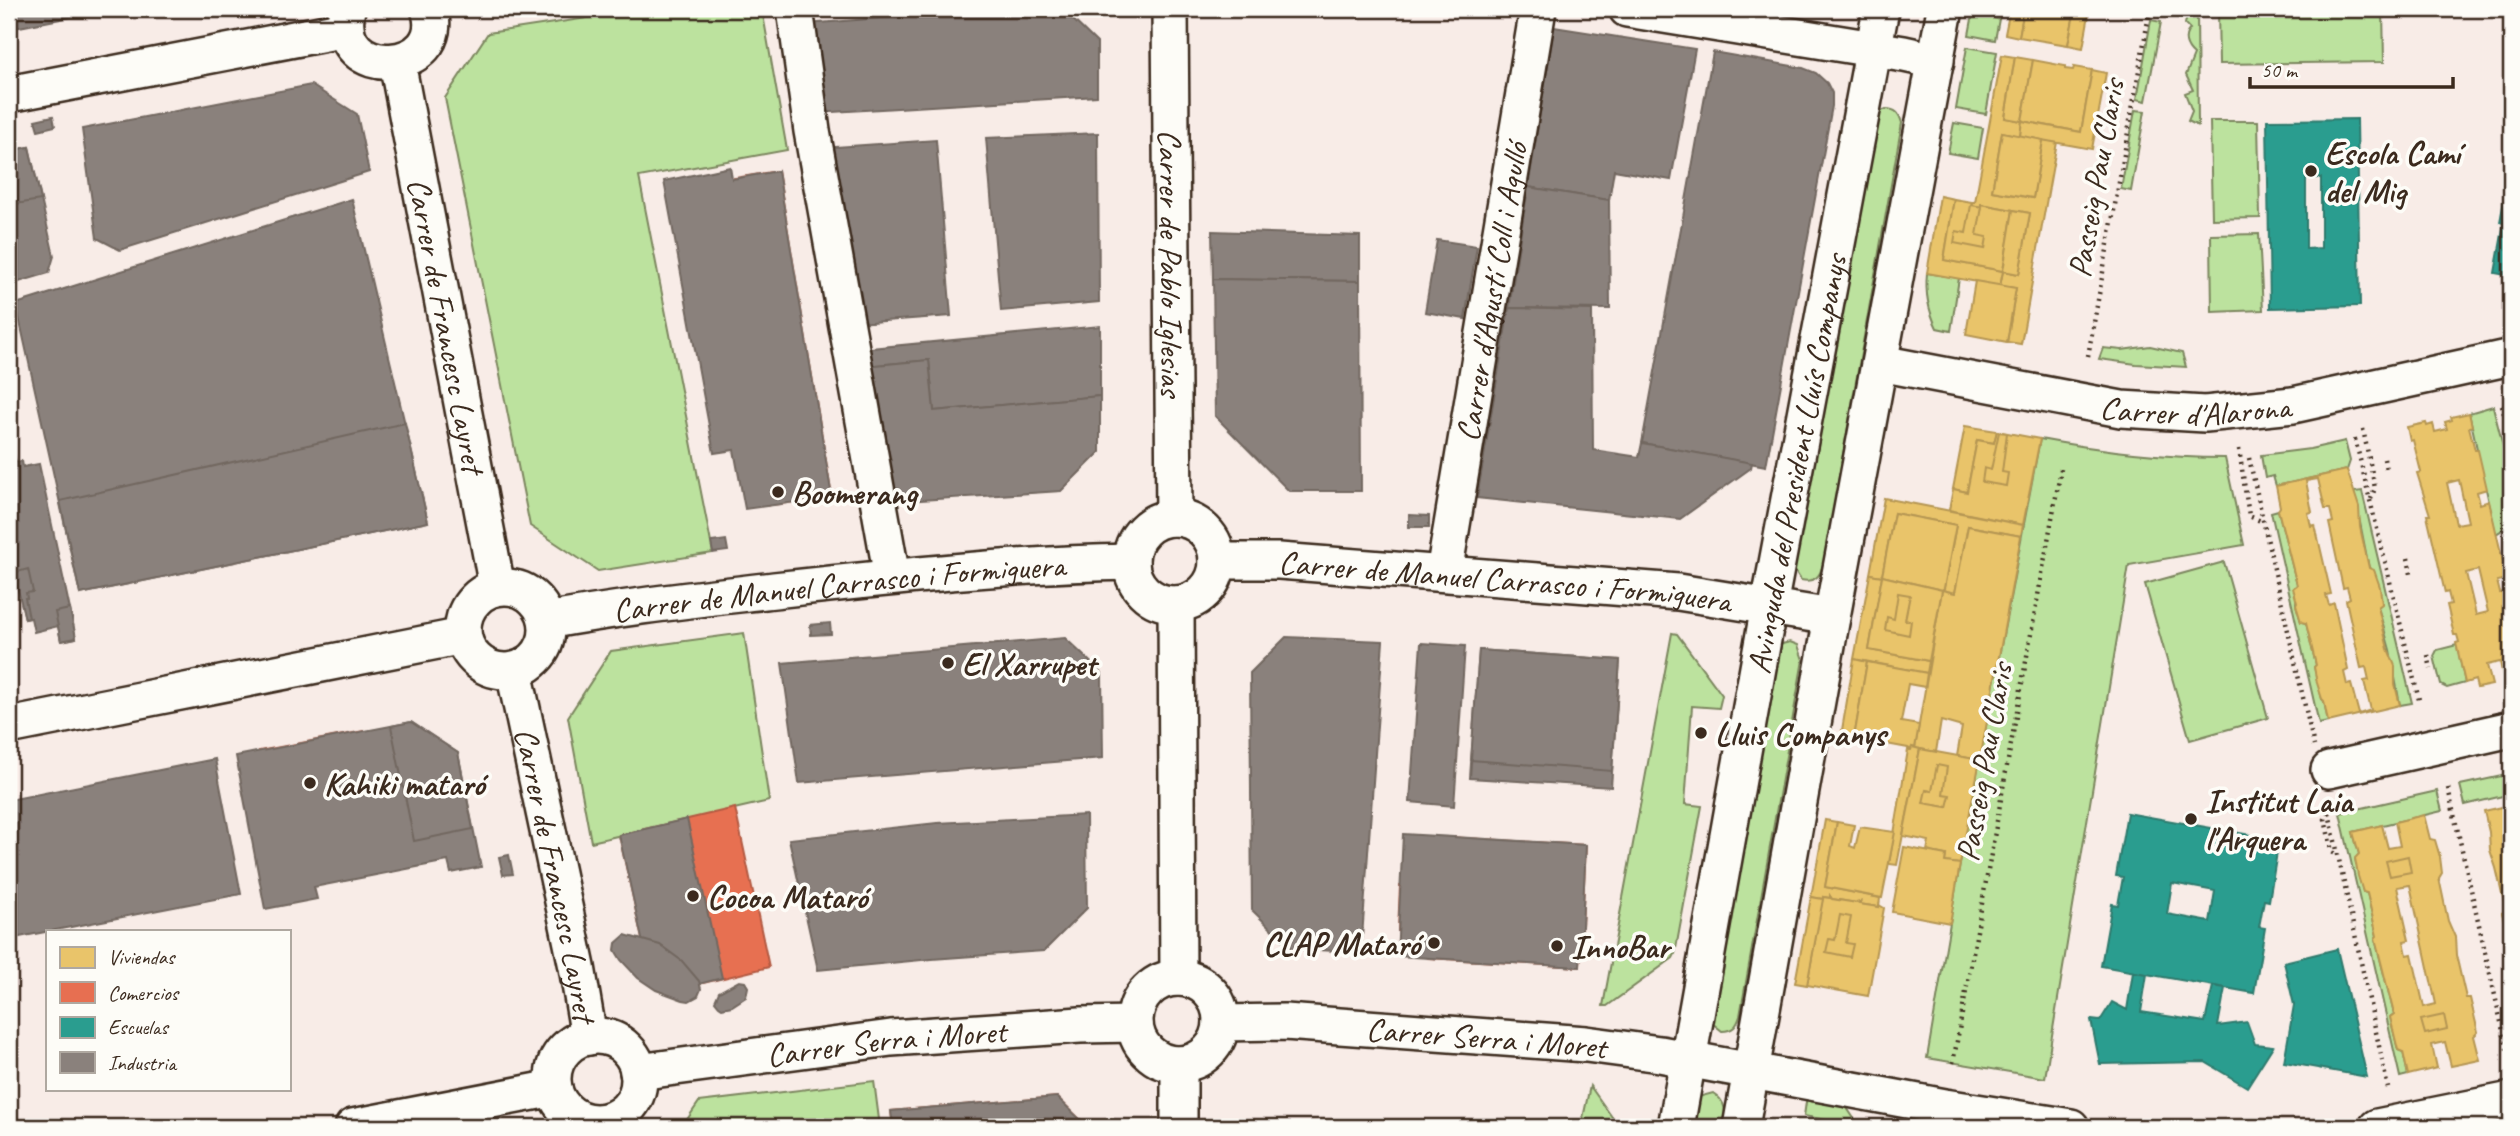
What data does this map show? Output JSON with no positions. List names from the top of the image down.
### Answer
{
  "streets": {
    "street": [
      "Carrer de Pablo Iglesias",
      "Carrer d'Agustí Coll i Agulló",
      "Carrer de Francesc Layret",
      "Carrer d'Alarona",
      "Avinguda del President Lluís Companys",
      "Carrer de Manuel Carrasco i Formiguera",
      "Carrer Serra i Moret"
    ],
    "path": ["Passeig Pau Claris"]
  },
  "crossings": [
    ["Carrer de Pablo Iglesias", "Carrer de Manuel Carrasco i Formiguera"],
    ["Carrer d'Agustí Coll i Agulló", "Carrer de Manuel Carrasco i Formiguera"],
    ["Carrer de Francesc Layret", "Carrer de Manuel Carrasco i Formiguera"],
    ["Carrer de Francesc Layret", "Carrer Serra i Moret"],
    ["Carrer d'Alarona", "Avinguda del President Lluís Companys"],
    ["Avinguda del President Lluís Companys", "Carrer de Manuel Carrasco i Formiguera"],
    ["Avinguda del President Lluís Companys", "Carrer Serra i Moret"]
  ],
  "places": [
    "Escola Camí del Mig",
    "Boomerang",
    "El Xarrupet",
    "Lluis Companys",
    "Kahiki mataró",
    "Institut Laia l'Arquera",
    "Cocoa Mataró",
    "CLAP Mataró",
    "InnoBar"
  ],
  "legend": [
    "Viviendas",
    "Comercios",
    "Escuelas",
    "Industria"
  ],
  "scale_bar": "50 m"
}
